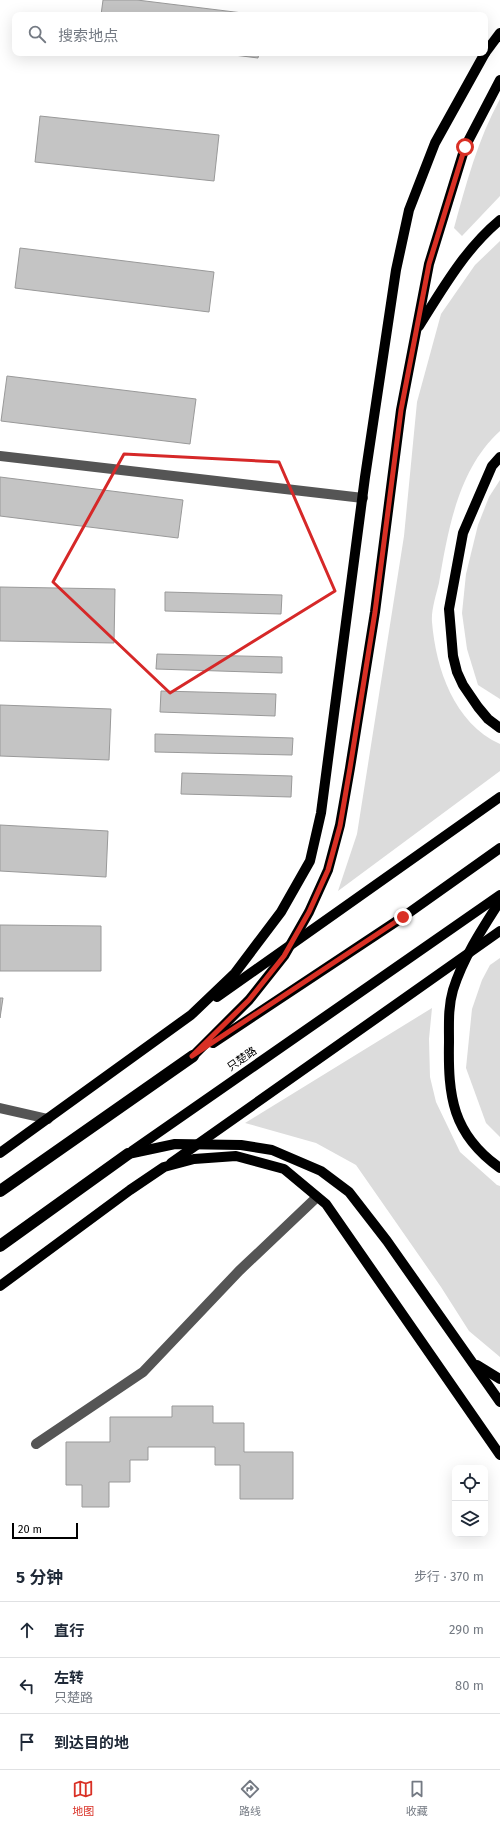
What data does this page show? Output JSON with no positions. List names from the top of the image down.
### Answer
{
  "streets": {
    "highway": ["只楚路"]
  },
  "scale_bar": "20 m",
  "page": {
    "search": "搜索地点",
    "scale": "20 m",
    "heading": ["5 分钟", "步行 · 370 m"],
    "list": [
      ["直行", "290 m"],
      ["左转", "只楚路", "80 m"],
      "到达目的地"
    ],
    "nav": ["地图", "路线", "收藏"]
  }
}
